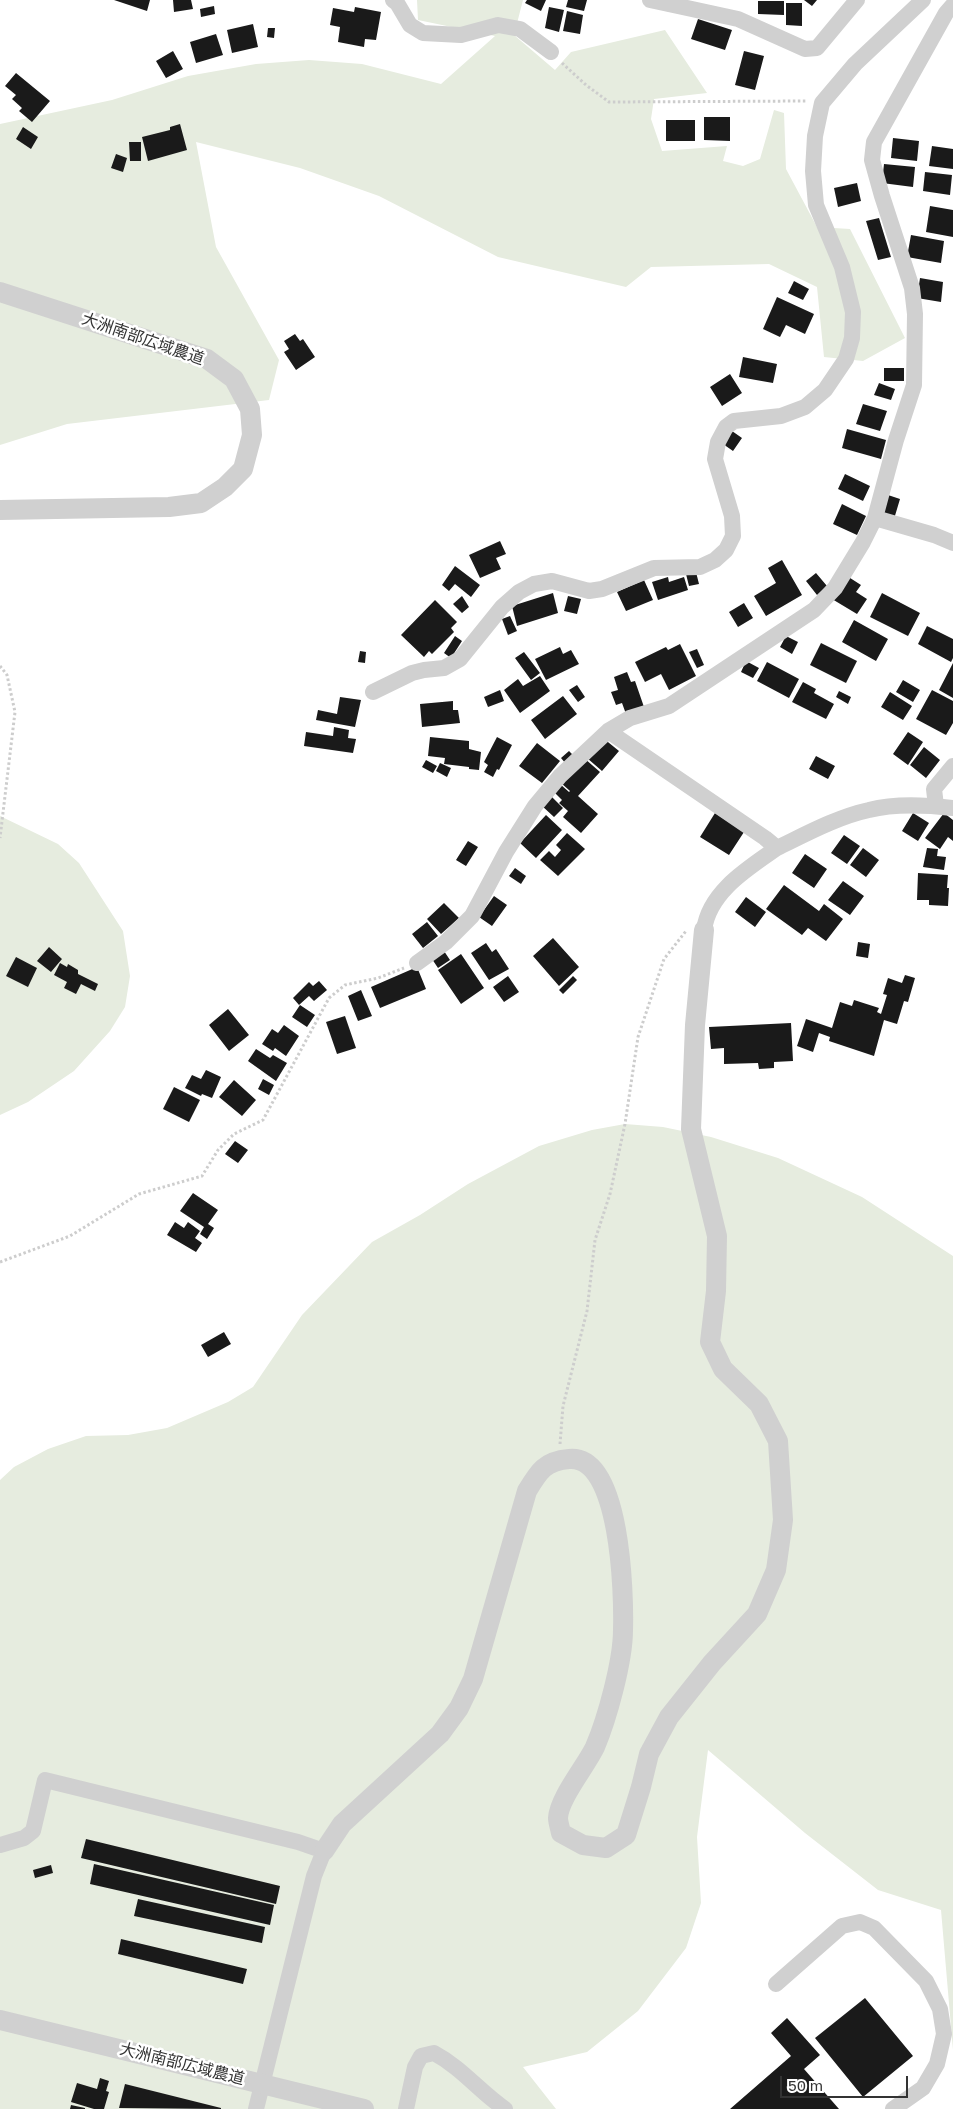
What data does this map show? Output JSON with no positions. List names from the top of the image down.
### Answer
{
  "streets": {
    "street": ["大洲南部広域農道"]
  },
  "scale_bar": "50 m"
}
